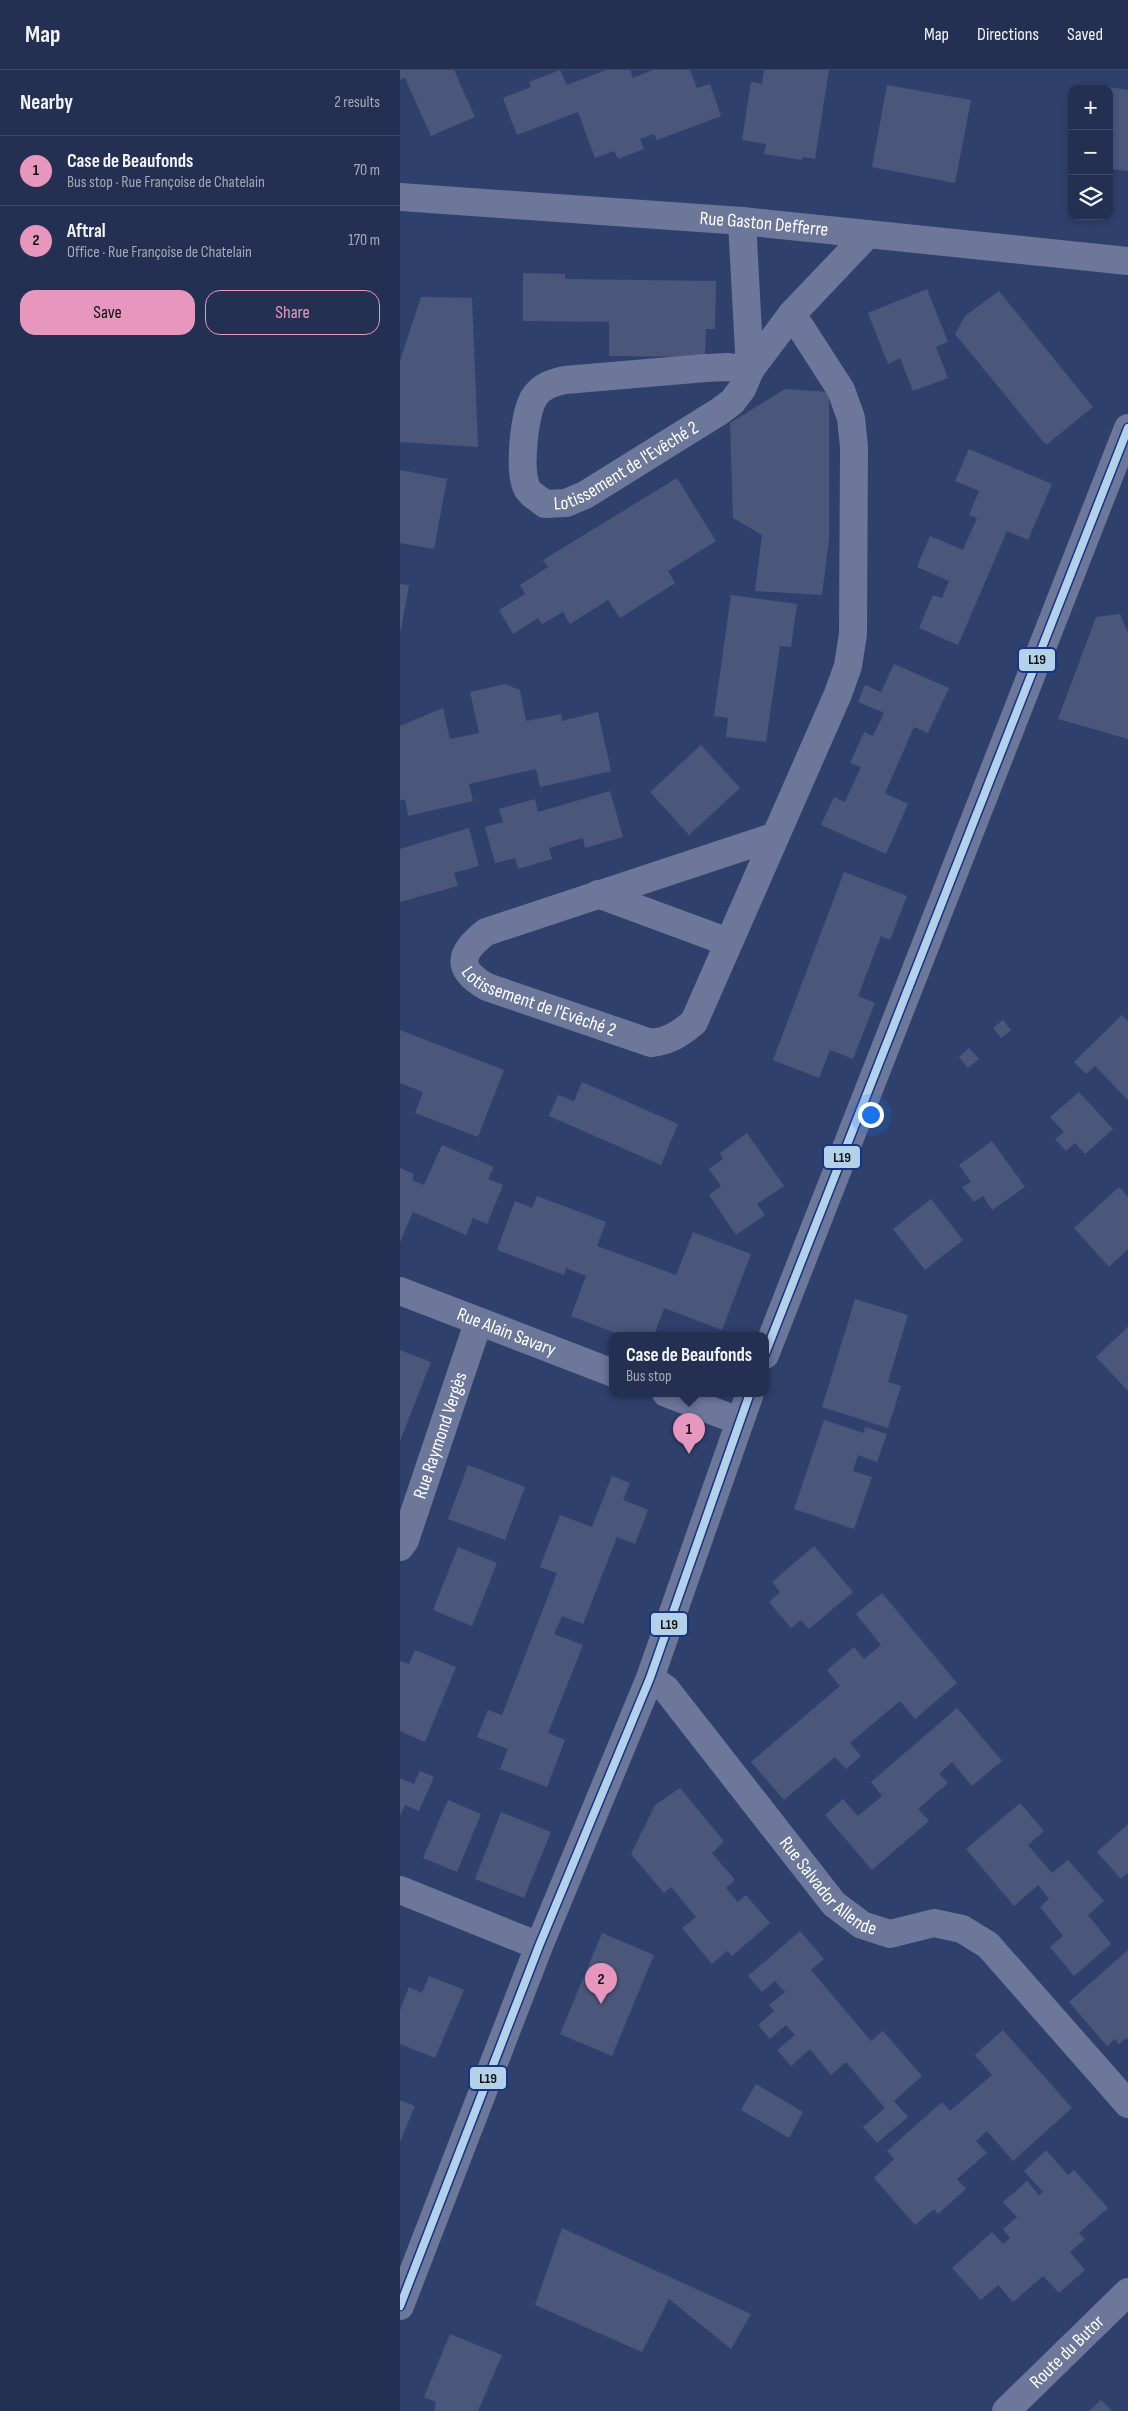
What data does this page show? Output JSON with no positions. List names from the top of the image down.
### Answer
{
  "streets": {
    "street": [
      "Rue Gaston Defferre",
      "Lotissement de l'Evêché 2",
      "Rue Alain Savary",
      "Rue Raymond Vergès",
      "Rue Salvador Allende",
      "Route du Butor"
    ]
  },
  "crossings": [
    ["Rue Gaston Defferre", "Lotissement de l'Evêché 2"],
    ["Rue Alain Savary", "Rue Raymond Vergès"]
  ],
  "lines": ["transit line L19"],
  "page": {
    "header": "Map",
    "nav": ["Map", "Directions", "Saved"],
    "heading": ["Nearby", "2 results"],
    "map_buttons": ["+", "−"],
    "list": [
      {
        "mark": "1",
        "name": "Case de Beaufonds",
        "note": "Bus stop · Rue Françoise de Chatelain",
        "value": "70 m"
      },
      {
        "mark": "2",
        "name": "Aftral",
        "note": "Office · Rue Françoise de Chatelain",
        "value": "170 m"
      }
    ],
    "buttons": ["Save", "Share"],
    "popup": ["Case de Beaufonds", "Bus stop"],
    "pins": ["1", "2"]
  }
}
